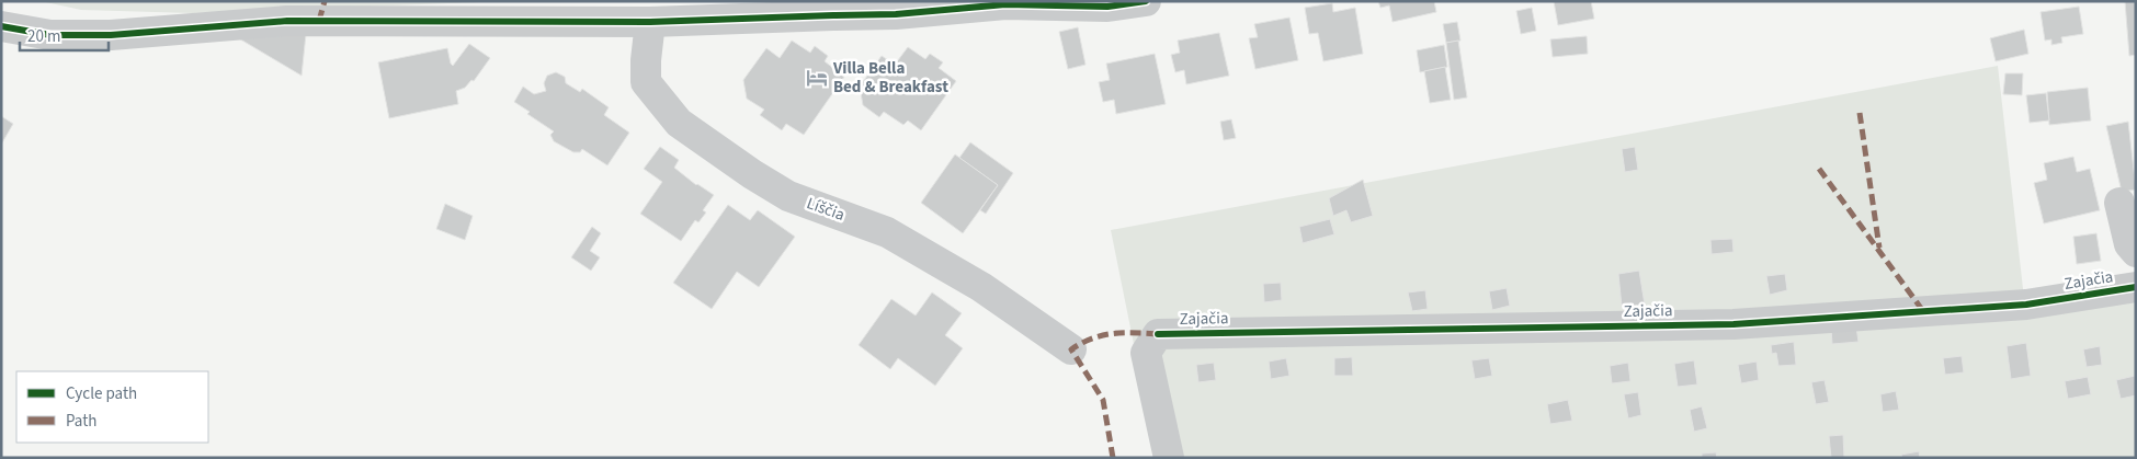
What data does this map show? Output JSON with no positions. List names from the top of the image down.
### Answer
{
  "streets": {
    "street": ["Líščia", "Zajačia"]
  },
  "places": {
    "hotel": ["Villa Bella Bed & Breakfast"]
  },
  "legend": ["Cycle path", "Path"],
  "scale_bar": "20 m"
}
